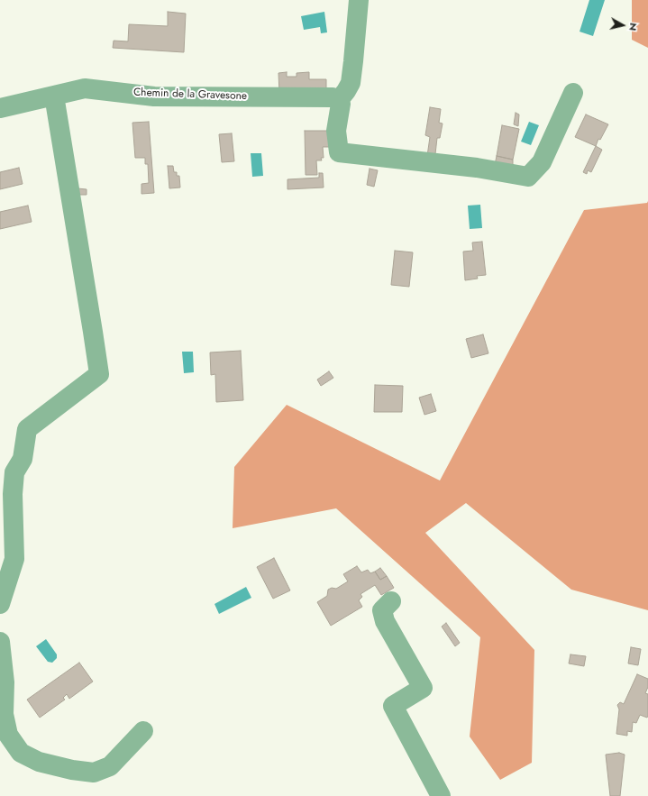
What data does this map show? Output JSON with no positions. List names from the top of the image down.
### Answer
{
  "streets": {
    "street": ["Chemin de la Gravesone"]
  },
  "north": "right"
}
